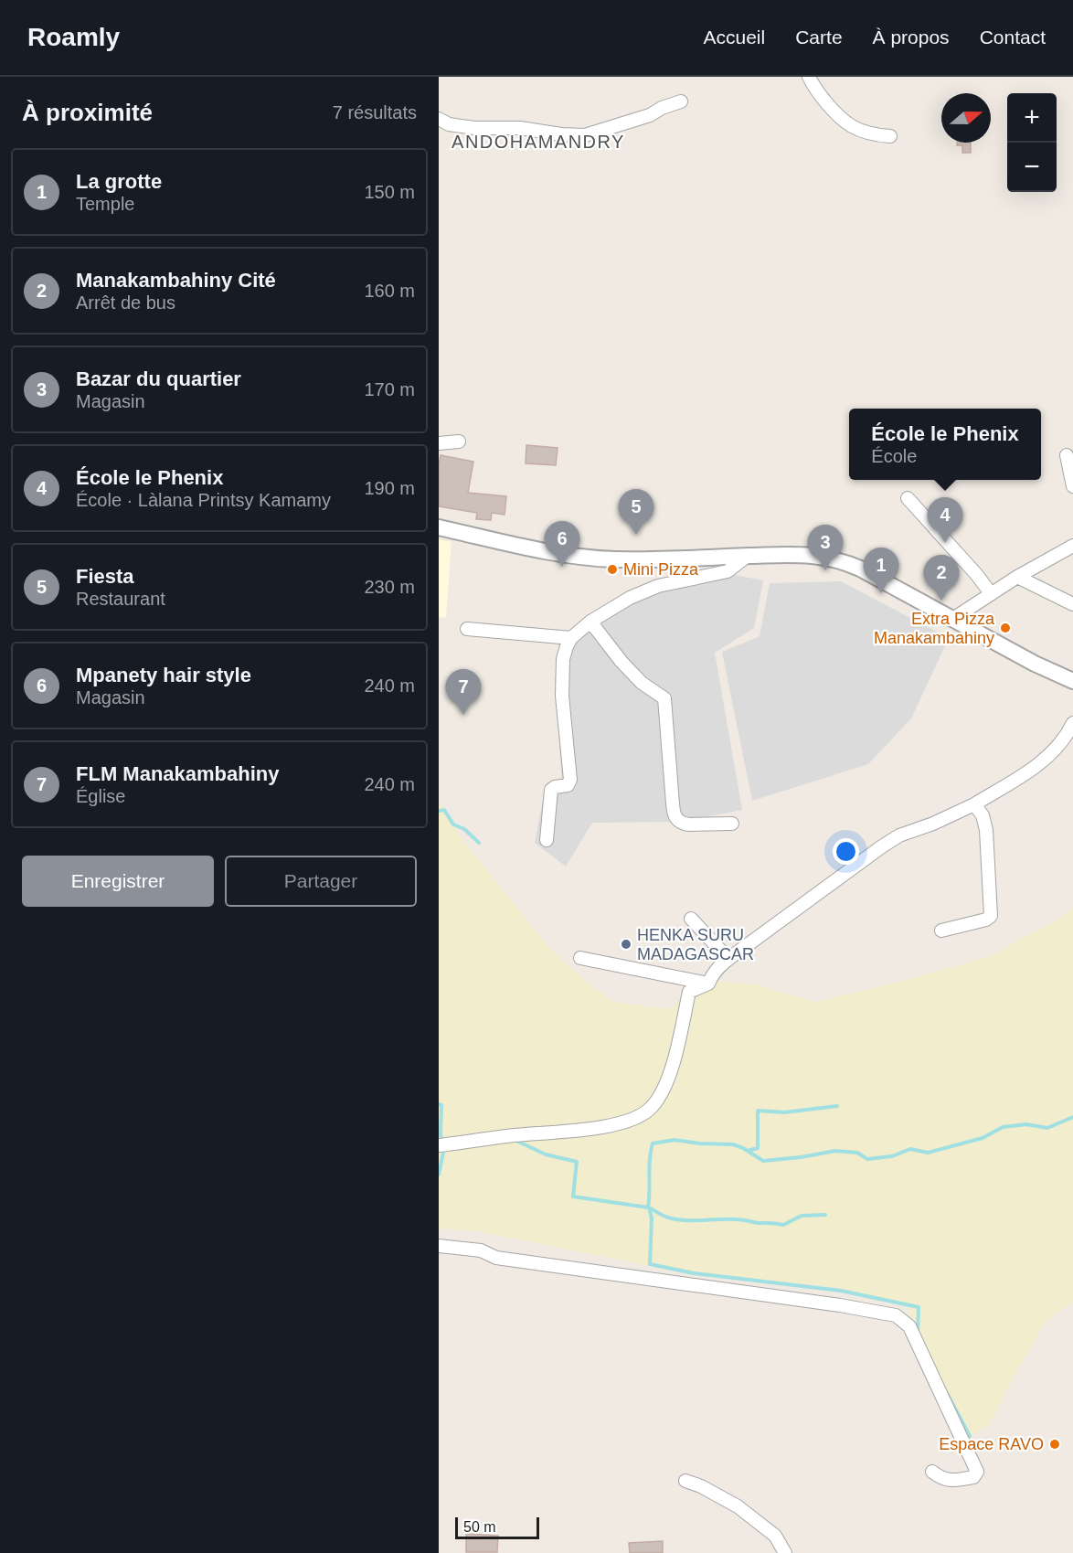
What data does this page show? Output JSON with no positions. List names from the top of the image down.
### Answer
{
  "districts": ["ANDOHAMANDRY"],
  "places": [
    "Mini Pizza",
    "Extra Pizza Manakambahiny",
    "HENKA SURU MADAGASCAR",
    "Espace RAVO"
  ],
  "scale_bar": "50 m",
  "north": "right",
  "page": {
    "header": "Roamly",
    "nav": [
      "Accueil",
      "Carte",
      "À propos",
      "Contact"
    ],
    "heading": ["À proximité", "7 résultats"],
    "map_buttons": ["+", "−"],
    "list": [
      {
        "mark": "1",
        "name": "La grotte",
        "note": "Temple",
        "value": "150 m"
      },
      {
        "mark": "2",
        "name": "Manakambahiny Cité",
        "note": "Arrêt de bus",
        "value": "160 m"
      },
      {
        "mark": "3",
        "name": "Bazar du quartier",
        "note": "Magasin",
        "value": "170 m"
      },
      {
        "mark": "4",
        "name": "École le Phenix",
        "note": "École · Làlana Printsy Kamamy",
        "value": "190 m"
      },
      {
        "mark": "5",
        "name": "Fiesta",
        "note": "Restaurant",
        "value": "230 m"
      },
      {
        "mark": "6",
        "name": "Mpanety hair style",
        "note": "Magasin",
        "value": "240 m"
      },
      {
        "mark": "7",
        "name": "FLM Manakambahiny",
        "note": "Église",
        "value": "240 m"
      }
    ],
    "popup": ["École le Phenix", "École"],
    "pins": [
      "5",
      "4",
      "6",
      "3",
      "1",
      "2",
      "7"
    ],
    "buttons": ["Enregistrer", "Partager"],
    "scale": "50 m"
  }
}
